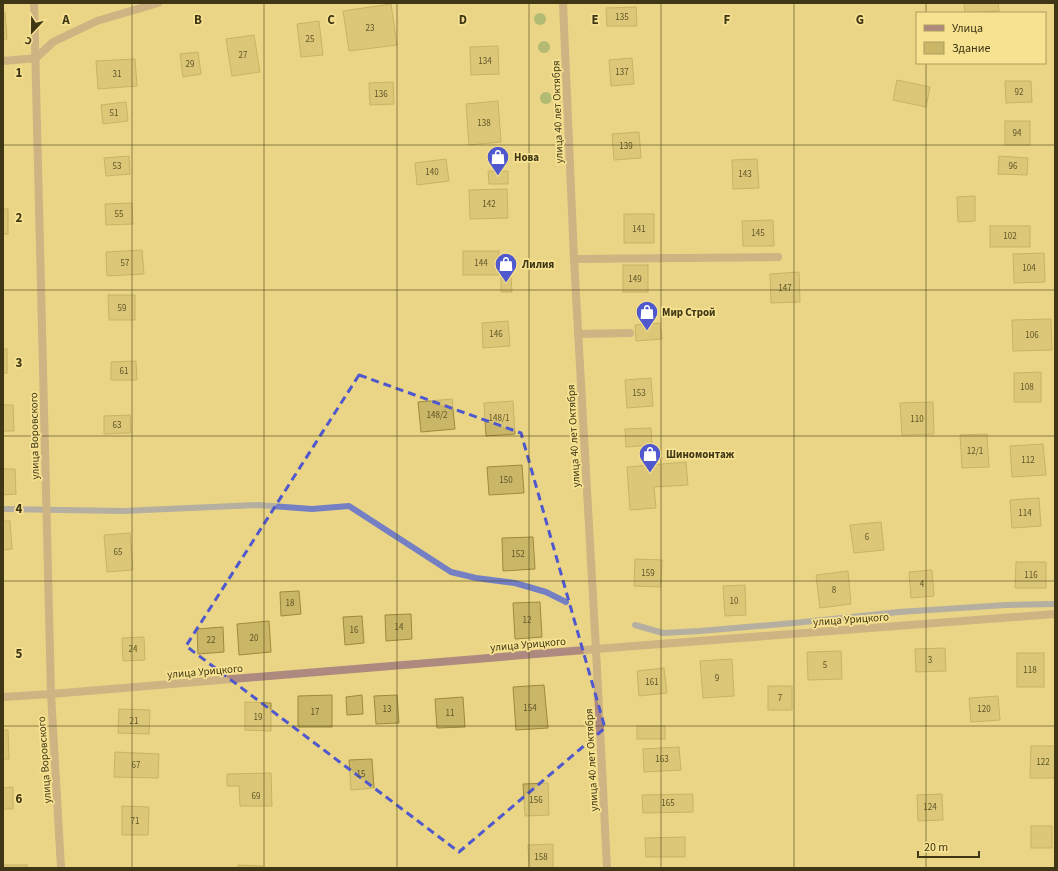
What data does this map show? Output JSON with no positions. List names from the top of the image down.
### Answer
{
  "streets": {
    "street": ["улица 40 лет Октября", "улица Воровского", "улица Урицкого"]
  },
  "crossings": [
    ["улица 40 лет Октября", "улица Урицкого"],
    ["улица Воровского", "улица Урицкого"]
  ],
  "places": {
    "shop": [
      "Нова",
      "Лилия",
      "Мир Строй",
      "Шиномонтаж"
    ]
  },
  "house_numbers": [
    "135",
    "23",
    "25",
    "27",
    "134",
    "29",
    "137",
    "31",
    "92",
    "136",
    "51",
    "138",
    "94",
    "139",
    "53",
    "96",
    "140",
    "143",
    "142",
    "55",
    "141",
    "145",
    "102",
    "57",
    "144",
    "104",
    "149",
    "147",
    "59",
    "146",
    "106",
    "61",
    "108",
    "153",
    "148/2",
    "148/1",
    "110",
    "63",
    "12/1",
    "112",
    "150",
    "114",
    "6",
    "65",
    "152",
    "159",
    "116",
    "4",
    "8",
    "10",
    "18",
    "12",
    "14",
    "16",
    "20",
    "22",
    "24",
    "3",
    "5",
    "118",
    "9",
    "161",
    "7",
    "154",
    "13",
    "120",
    "17",
    "11",
    "19",
    "21",
    "163",
    "122",
    "67",
    "15",
    "69",
    "156",
    "165",
    "124",
    "71",
    "158"
  ],
  "legend": ["Улица", "Здание"],
  "scale_bar": "20 m",
  "north": "bottom",
  "grid": {
    "columns": [
      "A",
      "B",
      "C",
      "D",
      "E",
      "F",
      "G"
    ],
    "rows": [
      "1",
      "2",
      "3",
      "4",
      "5",
      "6"
    ]
  }
}
